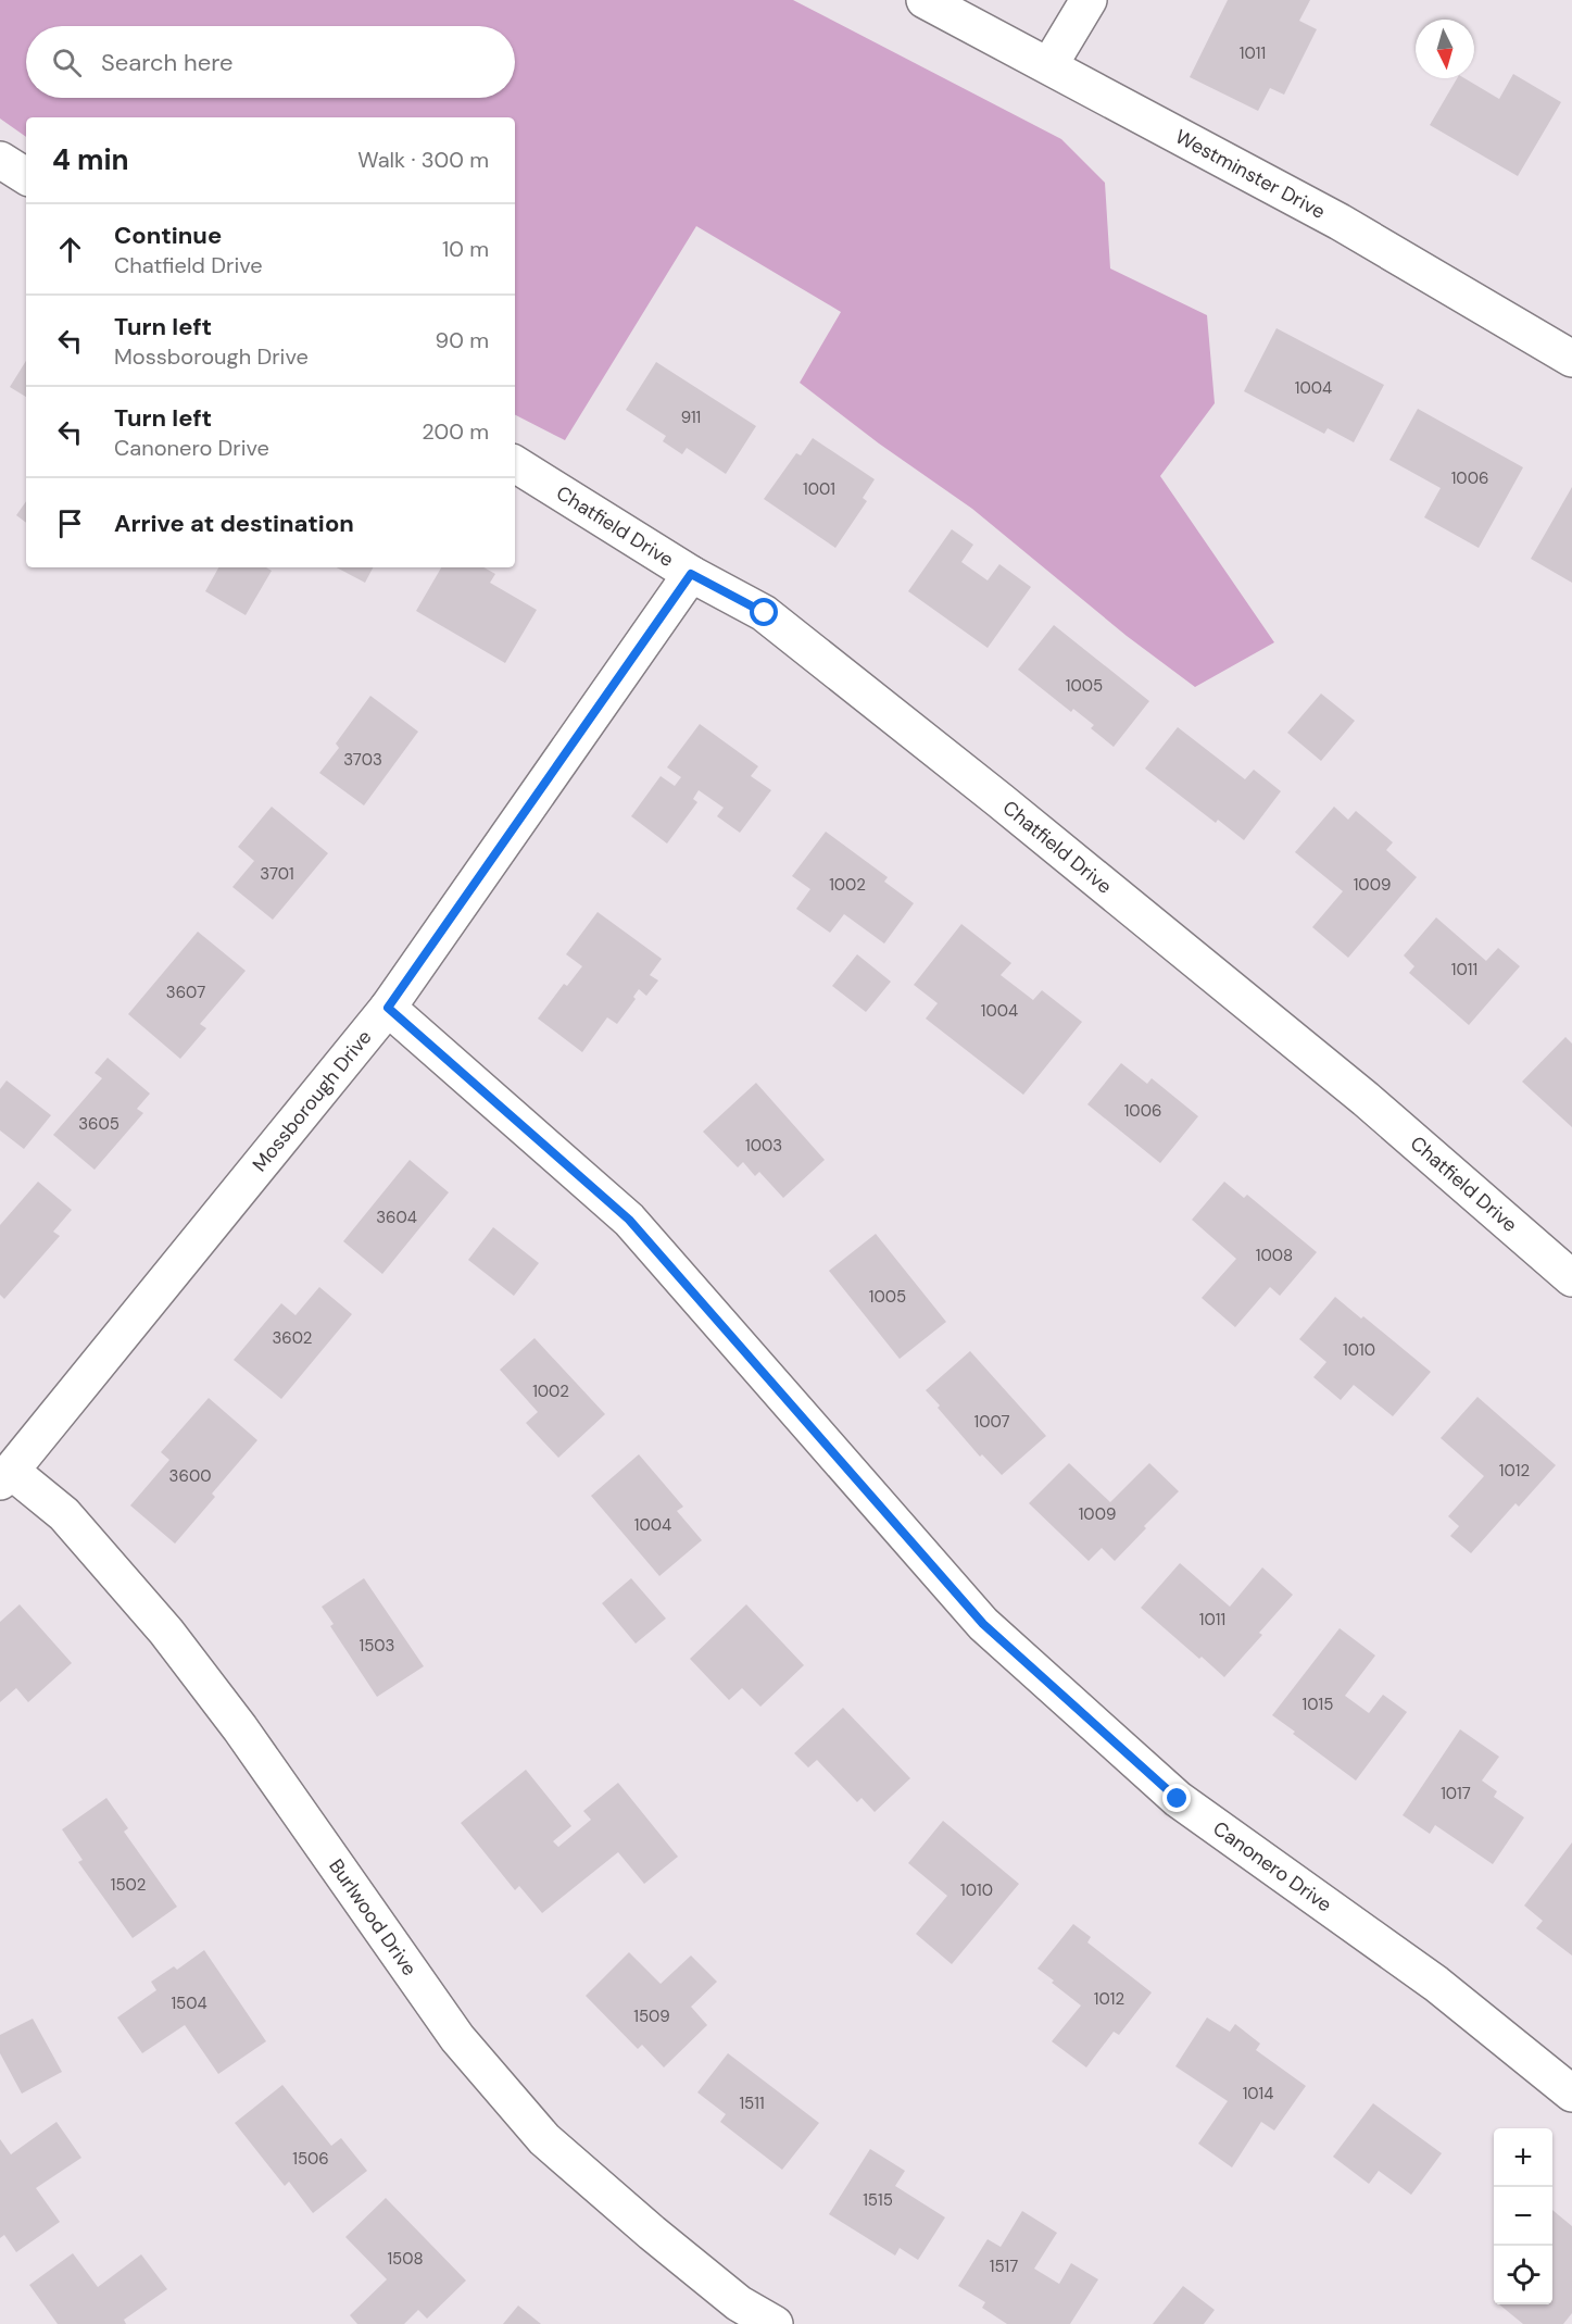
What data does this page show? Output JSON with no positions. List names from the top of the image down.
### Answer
{
  "streets": {
    "street": [
      "Westminster Drive",
      "Chatfield Drive",
      "Mossborough Drive",
      "Canonero Drive",
      "Burlwood Drive"
    ]
  },
  "crossings": [
    ["Chatfield Drive", "Mossborough Drive"],
    ["Mossborough Drive", "Canonero Drive"],
    ["Mossborough Drive", "Burlwood Drive"]
  ],
  "house_numbers": [
    "1011",
    "1004",
    "911",
    "1006",
    "1001",
    "1005",
    "3703",
    "3701",
    "1002",
    "1009",
    "1011",
    "3607",
    "1004",
    "1006",
    "3605",
    "1003",
    "3604",
    "1008",
    "1005",
    "3602",
    "1010",
    "1002",
    "1007",
    "1012",
    "3600",
    "1009",
    "1004",
    "1011",
    "1503",
    "1015",
    "1017",
    "1502",
    "1010",
    "1012",
    "1504",
    "1509",
    "1014",
    "1511",
    "1506",
    "1515",
    "1508",
    "1517"
  ],
  "north": "bottom",
  "page": {
    "search": "Search here",
    "heading": ["4 min", "Walk · 300 m"],
    "list": [
      ["Continue", "Chatfield Drive", "10 m"],
      ["Turn left", "Mossborough Drive", "90 m"],
      ["Turn left", "Canonero Drive", "200 m"],
      "Arrive at destination"
    ],
    "map_buttons": ["+", "−"]
  }
}
